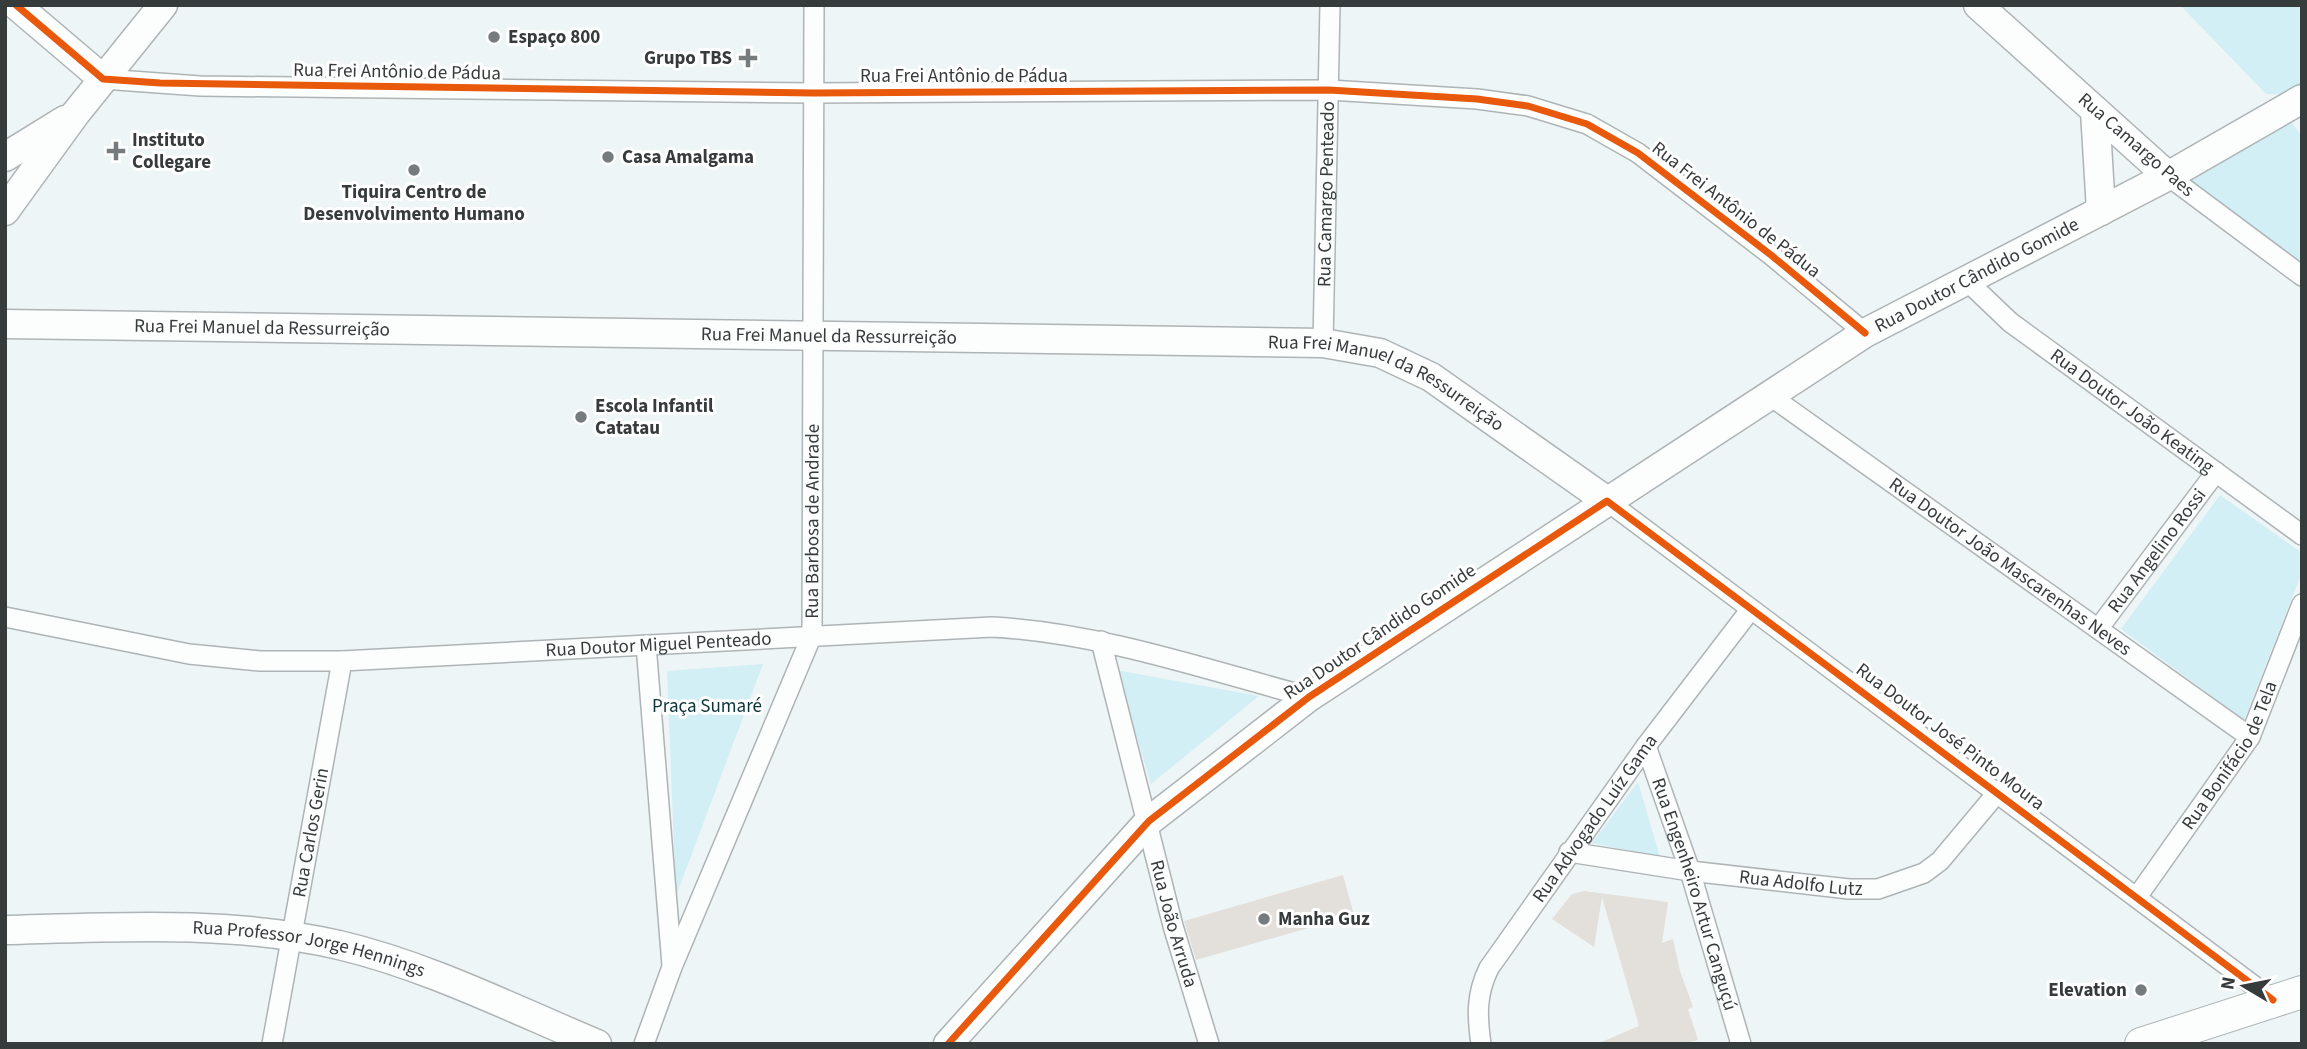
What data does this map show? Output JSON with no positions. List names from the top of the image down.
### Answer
{
  "streets": {
    "main road": [
      "Rua Camargo Paes",
      "Rua Doutor Cândido Gomide",
      "Rua Frei Manuel da Ressurreição",
      "Rua Professor Jorge Hennings"
    ],
    "street": [
      "Rua Frei Antônio de Pádua",
      "Rua Camargo Penteado",
      "Rua Doutor João Keating",
      "Rua Barbosa de Andrade",
      "Rua Angelino Rossi",
      "Rua Doutor João Mascarenhas Neves",
      "Rua Doutor Miguel Penteado",
      "Rua Doutor José Pinto Moura",
      "Rua Bonifácio de Tela",
      "Rua Advogado Luíz Gama",
      "Rua Carlos Gerin",
      "Rua Adolfo Lutz",
      "Rua Engenheiro Artur Canguçú",
      "Rua João Arruda"
    ]
  },
  "crossings": [
    ["Rua Frei Antônio de Pádua", "Rua Camargo Penteado"],
    ["Rua Frei Antônio de Pádua", "Rua Doutor Cândido Gomide"],
    ["Rua Frei Antônio de Pádua", "Rua Barbosa de Andrade"],
    ["Rua Camargo Paes", "Rua Doutor Cândido Gomide"],
    ["Rua Camargo Penteado", "Rua Frei Manuel da Ressurreição"],
    ["Rua Doutor Cândido Gomide", "Rua Frei Manuel da Ressurreição"],
    ["Rua Doutor Cândido Gomide", "Rua Doutor João Keating"],
    ["Rua Doutor Cândido Gomide", "Rua Doutor João Mascarenhas Neves"],
    ["Rua Doutor Cândido Gomide", "Rua Doutor Miguel Penteado"],
    ["Rua Doutor Cândido Gomide", "Rua Doutor José Pinto Moura"],
    ["Rua Doutor Cândido Gomide", "Rua João Arruda"],
    ["Rua Frei Manuel da Ressurreição", "Rua Barbosa de Andrade"],
    ["Rua Frei Manuel da Ressurreição", "Rua Doutor José Pinto Moura"],
    ["Rua Doutor João Keating", "Rua Angelino Rossi"],
    ["Rua Barbosa de Andrade", "Rua Doutor Miguel Penteado"],
    ["Rua Angelino Rossi", "Rua Doutor João Mascarenhas Neves"],
    ["Rua Doutor João Mascarenhas Neves", "Rua Bonifácio de Tela"],
    ["Rua Doutor Miguel Penteado", "Rua Carlos Gerin"],
    ["Rua Doutor Miguel Penteado", "Rua João Arruda"],
    ["Rua Doutor José Pinto Moura", "Rua Bonifácio de Tela"],
    ["Rua Doutor José Pinto Moura", "Rua Advogado Luíz Gama"],
    ["Rua Doutor José Pinto Moura", "Rua Adolfo Lutz"],
    ["Rua Advogado Luíz Gama", "Rua Adolfo Lutz"],
    ["Rua Advogado Luíz Gama", "Rua Engenheiro Artur Canguçú"],
    ["Rua Carlos Gerin", "Rua Professor Jorge Hennings"],
    ["Rua Adolfo Lutz", "Rua Engenheiro Artur Canguçú"]
  ],
  "parks": ["Praça Sumaré"],
  "places": {
    "other": [
      "Espaço 800",
      "Casa Amalgama",
      "Tiquira Centro de Desenvolvimento Humano",
      "Escola Infantil Catatau",
      "Manha Guz",
      "Elevation"
    ],
    "health": ["Grupo TBS", "Instituto Collegare"]
  },
  "north": "left"
}
